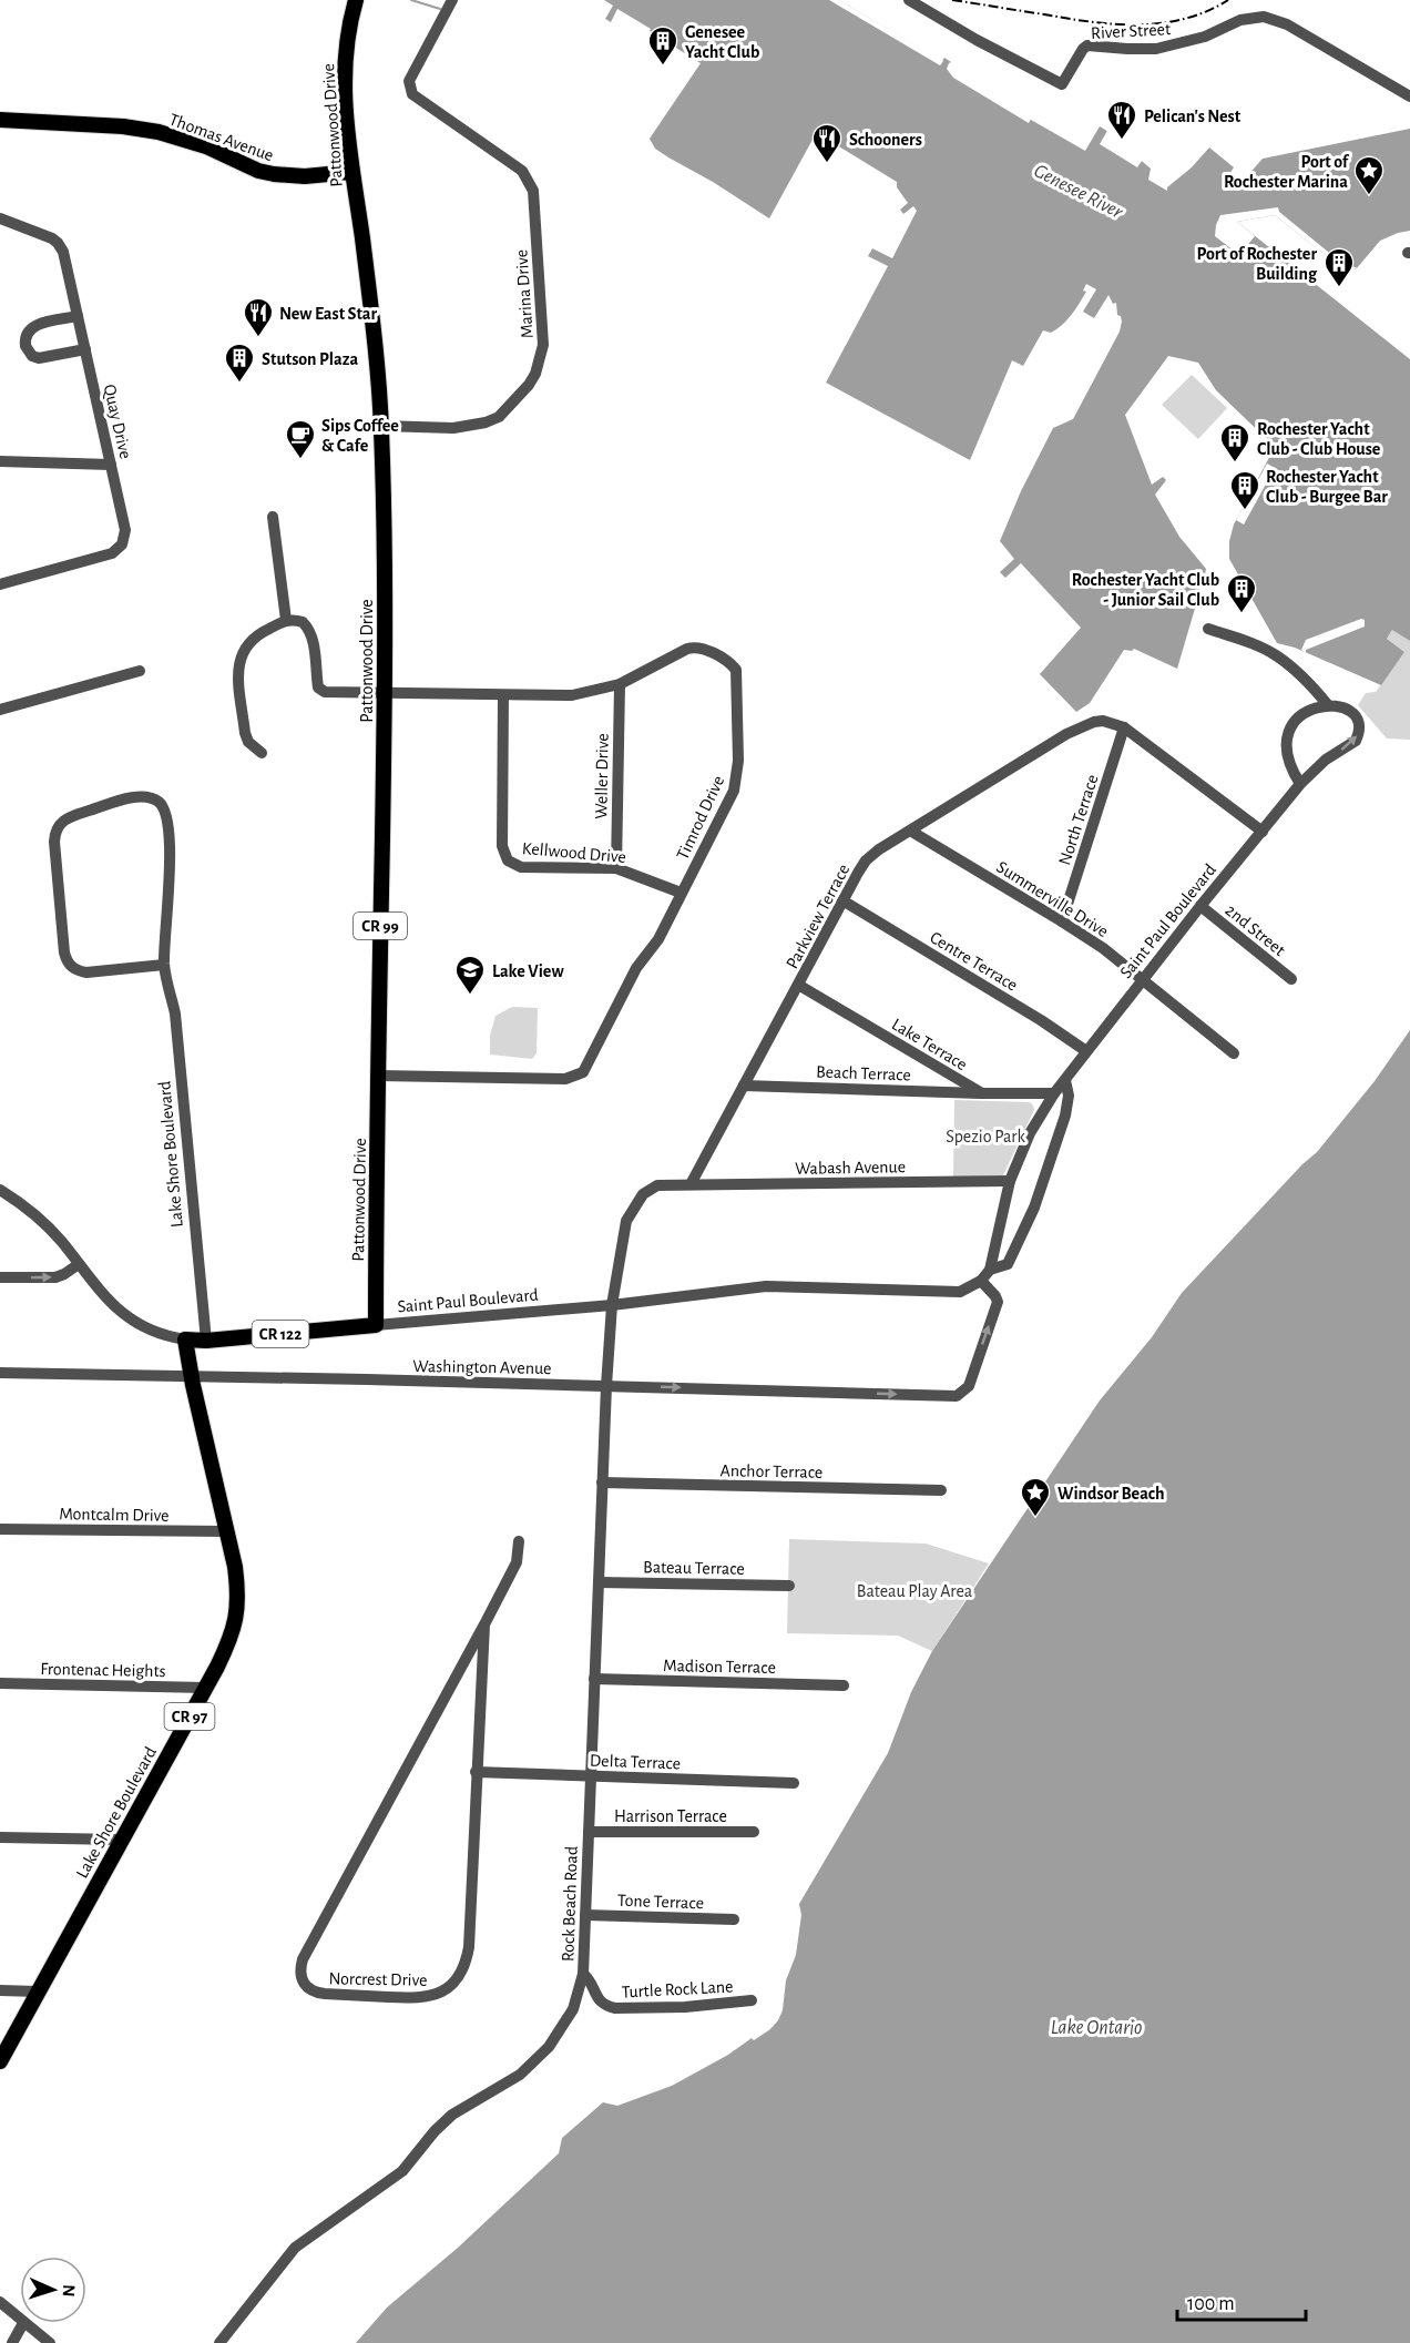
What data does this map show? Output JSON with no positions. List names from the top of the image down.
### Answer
{
  "streets": {
    "main road": [
      "Pattonwood Drive",
      "Thomas Avenue",
      "Saint Paul Boulevard",
      "CR 99",
      "Lake Shore Boulevard",
      "CR 122",
      "CR 97"
    ],
    "street": [
      "River Street",
      "Marina Drive",
      "Quay Drive",
      "Weller Drive",
      "Timrod Drive",
      "North Terrace",
      "Kellwood Drive",
      "Summerville Drive",
      "Parkview Terrace",
      "2nd Street",
      "Centre Terrace",
      "Lake Terrace",
      "Beach Terrace",
      "Wabash Avenue",
      "Washington Avenue",
      "Anchor Terrace",
      "Montcalm Drive",
      "Bateau Terrace",
      "Madison Terrace",
      "Frontenac Heights",
      "Delta Terrace",
      "Harrison Terrace",
      "Tone Terrace",
      "Rock Beach Road",
      "Norcrest Drive",
      "Turtle Rock Lane"
    ]
  },
  "crossings": [
    ["Pattonwood Drive", "Thomas Avenue"],
    ["Pattonwood Drive", "Marina Drive"],
    ["Pattonwood Drive", "Timrod Drive"],
    ["Pattonwood Drive", "Saint Paul Boulevard"],
    ["Weller Drive", "Timrod Drive"],
    ["Weller Drive", "Kellwood Drive"],
    ["Timrod Drive", "Kellwood Drive"],
    ["North Terrace", "Summerville Drive"],
    ["North Terrace", "Parkview Terrace"],
    ["Summerville Drive", "Parkview Terrace"],
    ["Summerville Drive", "Saint Paul Boulevard"],
    ["Parkview Terrace", "Saint Paul Boulevard"],
    ["Parkview Terrace", "Centre Terrace"],
    ["Parkview Terrace", "Lake Terrace"],
    ["Parkview Terrace", "Beach Terrace"],
    ["Parkview Terrace", "Wabash Avenue"],
    ["Saint Paul Boulevard", "2nd Street"],
    ["Saint Paul Boulevard", "Centre Terrace"],
    ["Saint Paul Boulevard", "Lake Shore Boulevard"],
    ["Saint Paul Boulevard", "Wabash Avenue"],
    ["Saint Paul Boulevard", "Washington Avenue"],
    ["Saint Paul Boulevard", "Rock Beach Road"],
    ["Lake Terrace", "Beach Terrace"],
    ["Lake Shore Boulevard", "Washington Avenue"],
    ["Lake Shore Boulevard", "Montcalm Drive"],
    ["Lake Shore Boulevard", "Frontenac Heights"],
    ["Washington Avenue", "Rock Beach Road"],
    ["Anchor Terrace", "Rock Beach Road"],
    ["Bateau Terrace", "Rock Beach Road"],
    ["Madison Terrace", "Rock Beach Road"],
    ["Delta Terrace", "Rock Beach Road"],
    ["Delta Terrace", "Norcrest Drive"],
    ["Harrison Terrace", "Rock Beach Road"],
    ["Tone Terrace", "Rock Beach Road"],
    ["Rock Beach Road", "Turtle Rock Lane"]
  ],
  "one_way": ["Washington Avenue"],
  "water": ["Genesee River", "Lake Ontario"],
  "parks": ["Spezio Park", "Bateau Play Area"],
  "places": {
    "building": [
      "Genesee Yacht Club",
      "Port of Rochester Building",
      "Stutson Plaza",
      "Rochester Yacht Club - Club House",
      "Rochester Yacht Club - Burgee Bar",
      "Rochester Yacht Club - Junior Sail Club"
    ],
    "restaurant": ["Pelican's Nest", "Schooners", "New East Star"],
    "place": ["Port of Rochester Marina", "Windsor Beach"],
    "cafe": ["Sips Coffee & Cafe"],
    "school or university": ["Lake View"]
  },
  "scale_bar": "100 m",
  "north": "right"
}
